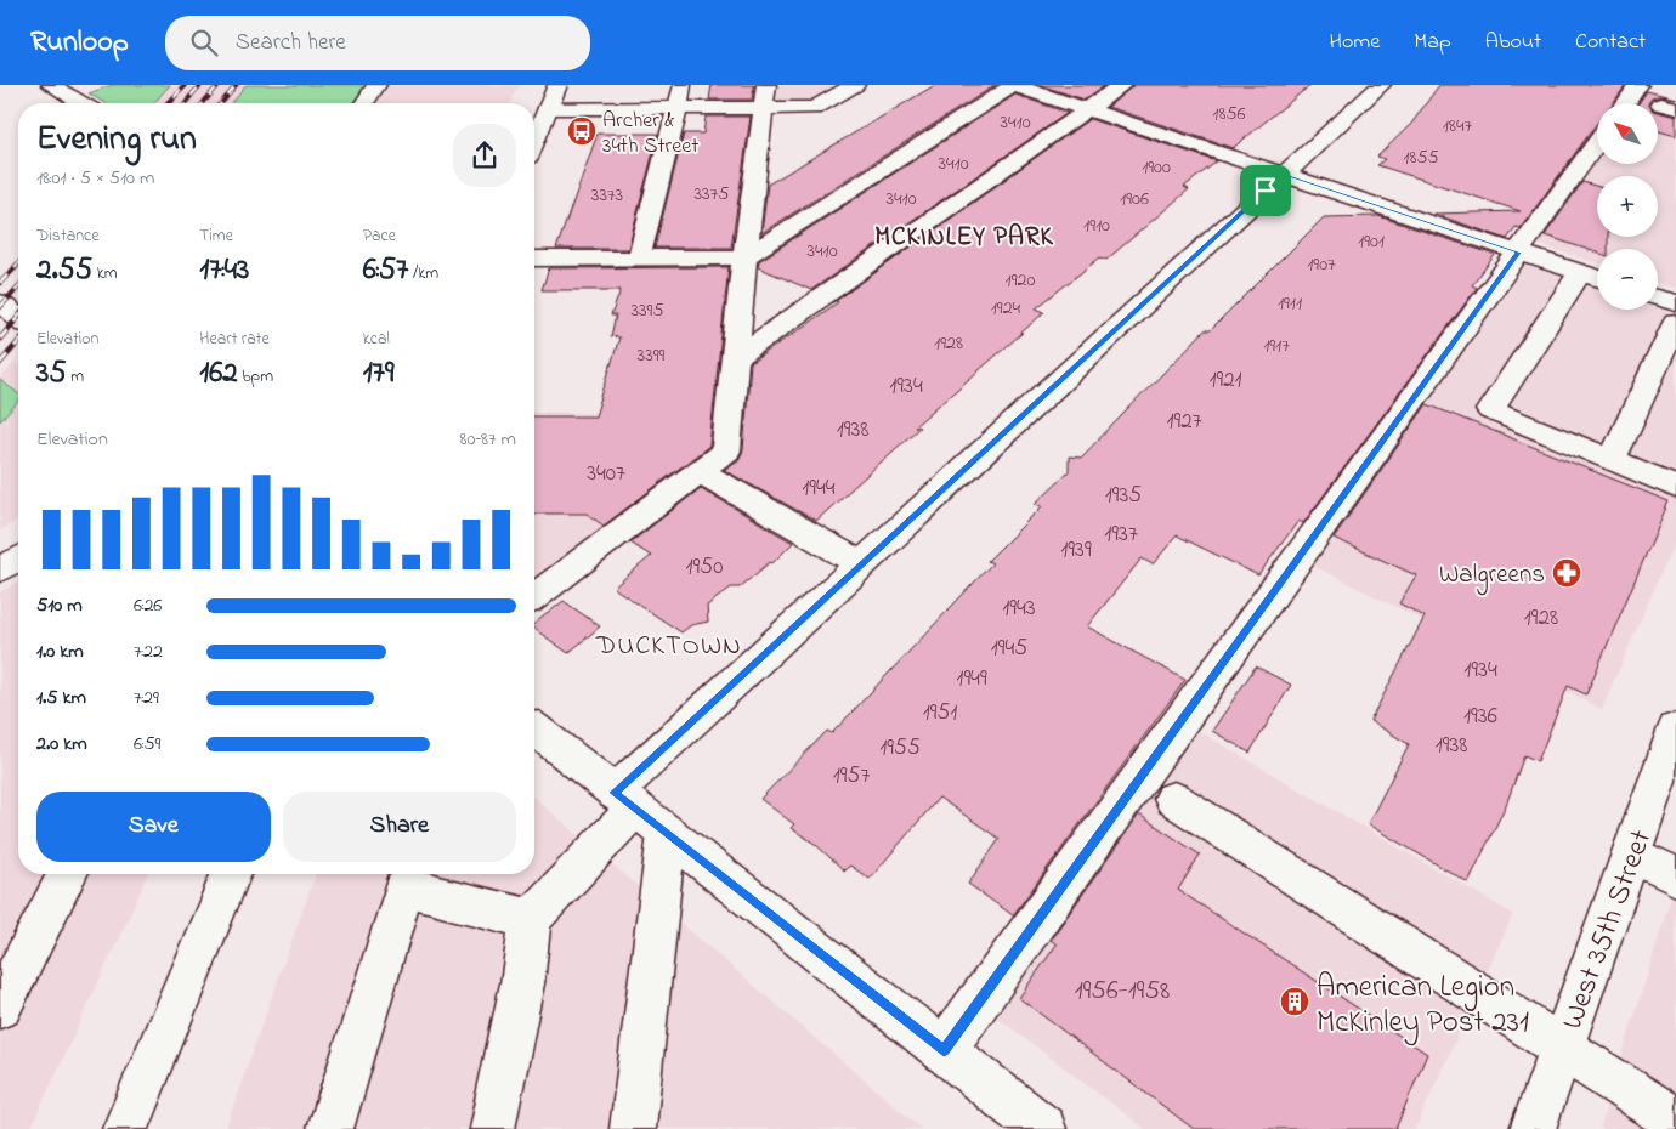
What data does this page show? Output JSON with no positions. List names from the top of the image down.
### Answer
{
  "streets": {
    "street": ["West 35th Street"]
  },
  "districts": ["MCKINLEY PARK", "DUCKTOWN"],
  "places": {
    "bus stop": ["Archer & 34th Street"],
    "pharmacy": ["Walgreens"],
    "building": ["American Legion McKinley Post 231"]
  },
  "house_numbers": [
    "1856",
    "3410",
    "1847",
    "1855",
    "3410",
    "1900",
    "3375",
    "3373",
    "3410",
    "1906",
    "1910",
    "1901",
    "3410",
    "1907",
    "1920",
    "1911",
    "1924",
    "3395",
    "1928",
    "1917",
    "3399",
    "1921",
    "1934",
    "1927",
    "1938",
    "3407",
    "1944",
    "1935",
    "1937",
    "1939",
    "1950",
    "1943",
    "1928",
    "1945",
    "1934",
    "1949",
    "1951",
    "1936",
    "1938",
    "1955",
    "1957",
    "1956-1958"
  ],
  "north": "top left",
  "page": {
    "header": "Runloop",
    "search": "Search here",
    "nav": [
      "Home",
      "Map",
      "About",
      "Contact"
    ],
    "map_buttons": ["+", "−"],
    "heading": ["Evening run", "18:01 · 5 × 510 m"],
    "stats": [
      ["Distance", "2.55 km"],
      ["Time", "17:43"],
      ["Pace", "6:57 /km"],
      ["Elevation", "35 m"],
      ["Heart rate", "162 bpm"],
      ["kcal", "179"]
    ],
    "chart": ["Elevation", "80–87 m"],
    "list": [
      {
        "name": "510 m",
        "note": "6:26"
      },
      {
        "name": "1.0 km",
        "note": "7:22"
      },
      {
        "name": "1.5 km",
        "note": "7:29"
      },
      {
        "name": "2.0 km",
        "note": "6:59"
      }
    ],
    "buttons": ["Save", "Share"]
  }
}
